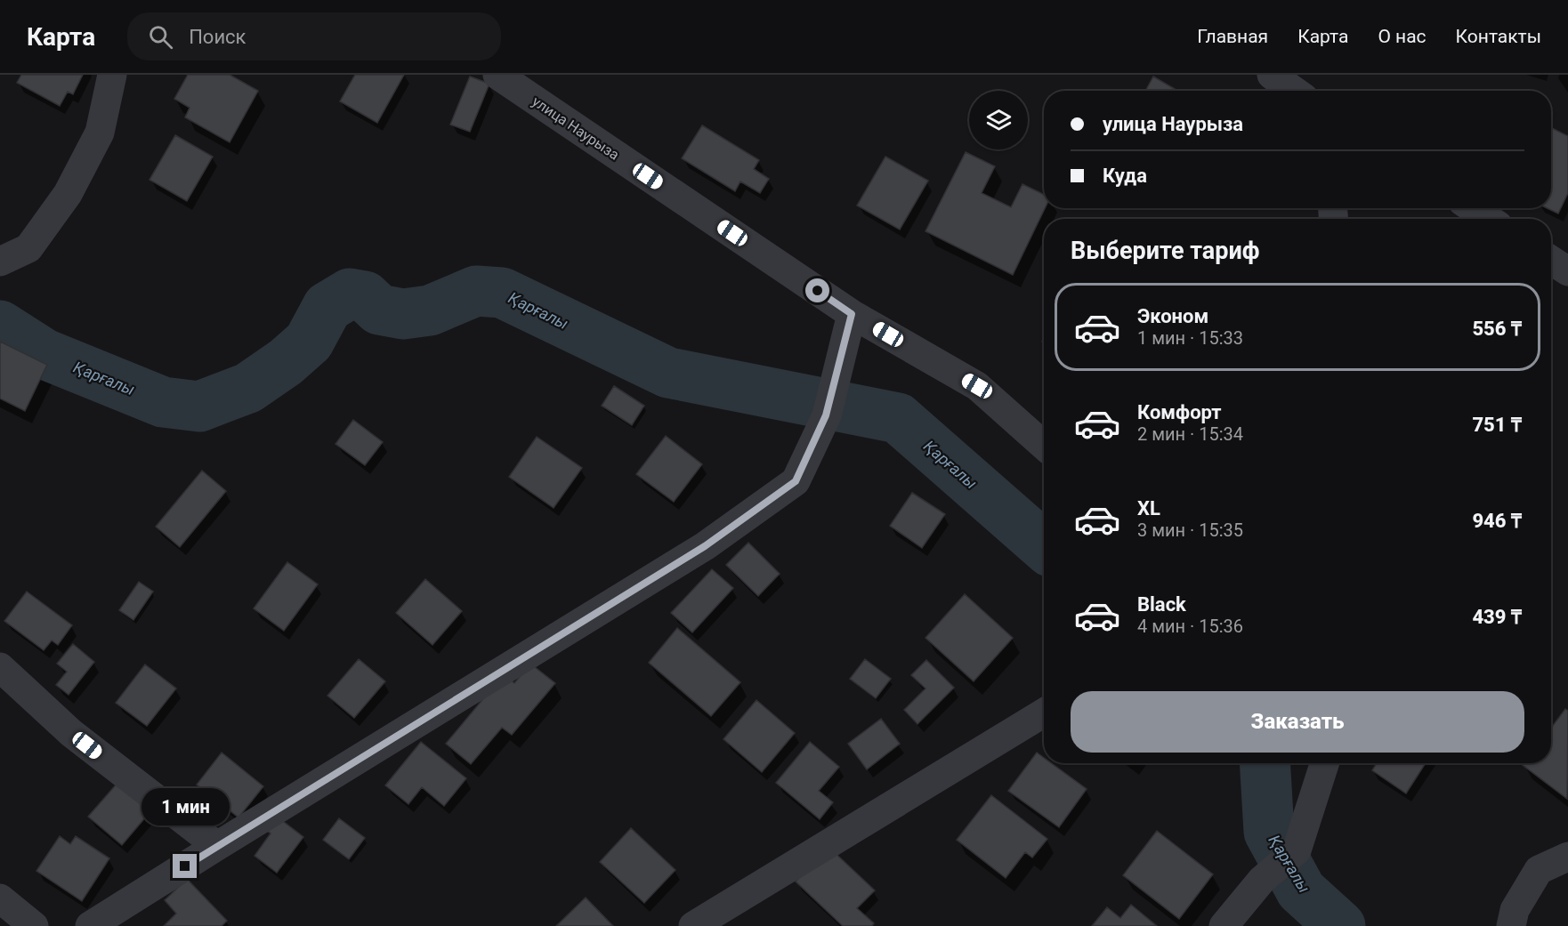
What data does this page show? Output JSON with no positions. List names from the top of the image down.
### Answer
{
  "streets": {
    "street": ["улица Наурыза"]
  },
  "water": ["Қарғалы"],
  "page": {
    "header": "Карта",
    "search": "Поиск",
    "nav": [
      "Главная",
      "Карта",
      "О нас",
      "Контакты"
    ],
    "banner": ["улица Наурыза", "Куда"],
    "heading": "Выберите тариф",
    "list": [
      {
        "name": "Эконом",
        "note": "1 мин · 15:33",
        "value": "556 ₸"
      },
      {
        "name": "Комфорт",
        "note": "2 мин · 15:34",
        "value": "751 ₸"
      },
      {
        "name": "XL",
        "note": "3 мин · 15:35",
        "value": "946 ₸"
      },
      {
        "name": "Black",
        "note": "4 мин · 15:36",
        "value": "439 ₸"
      }
    ],
    "buttons": "Заказать",
    "bubble": "1 мин"
  }
}
